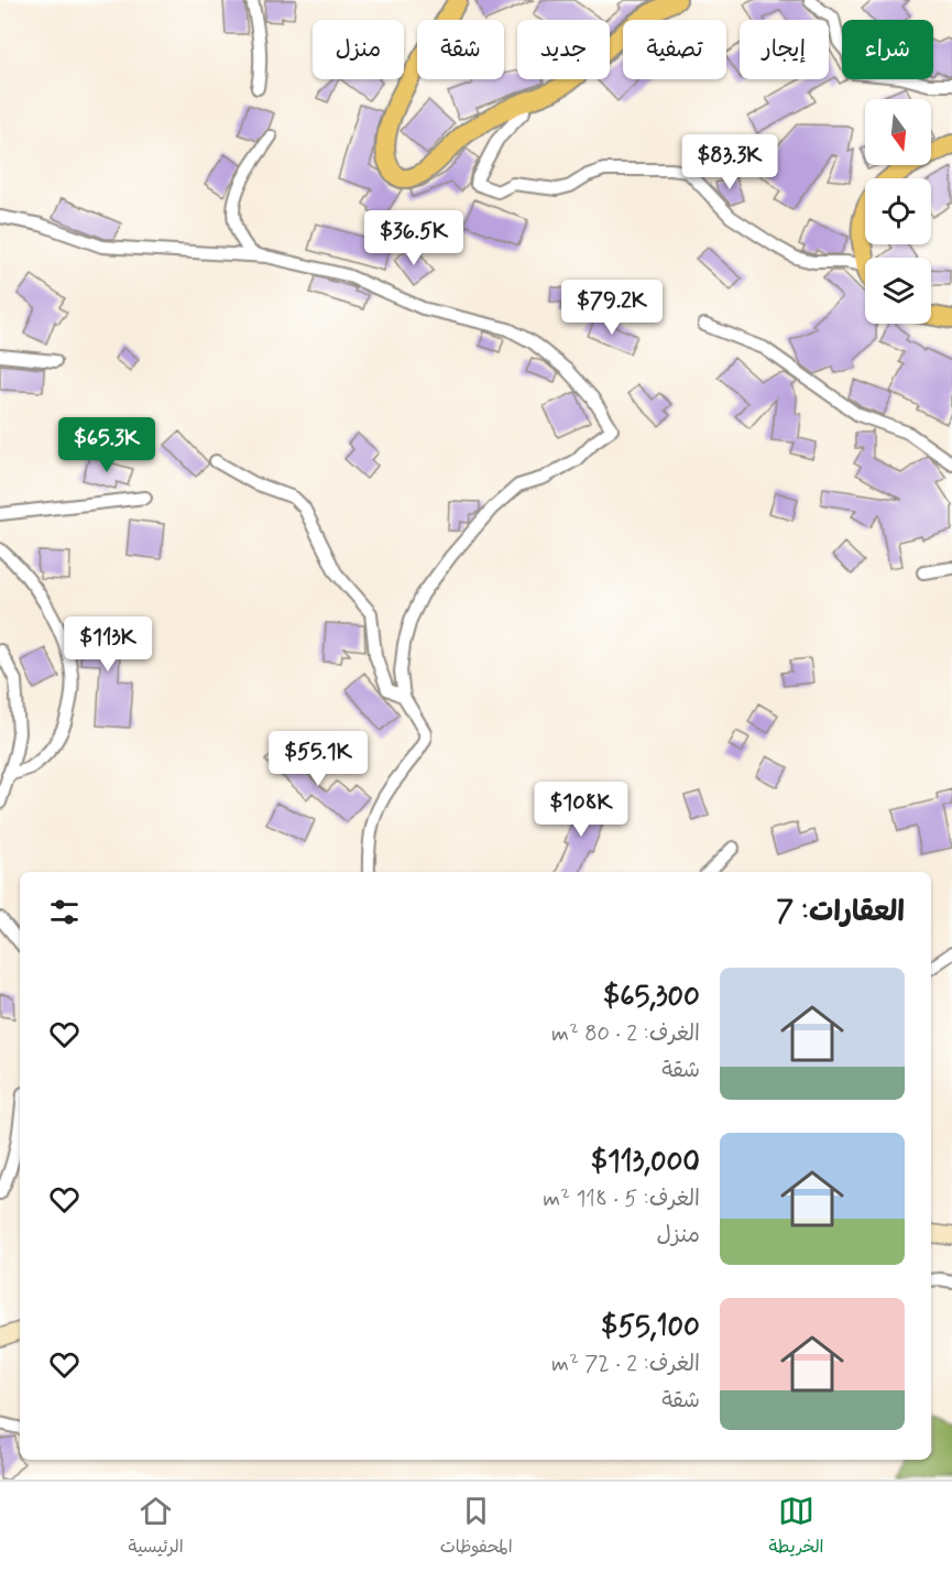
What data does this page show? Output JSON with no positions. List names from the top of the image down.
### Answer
{
  "north": "bottom",
  "page": {
    "chip": [
      "شراء",
      "إيجار",
      "تصفية",
      "جديد",
      "شقة",
      "منزل"
    ],
    "price": [
      "$83.3K",
      "$36.5K",
      "$79.2K",
      "$65.3K",
      "$113K",
      "$55.1K",
      "$108K"
    ],
    "heading": "العقارات: 7",
    "list": [
      {
        "name": "$65,300",
        "note": "الغرف: 2 · 80 m² · شقة"
      },
      {
        "name": "$113,000",
        "note": "الغرف: 5 · 118 m² · منزل"
      },
      {
        "name": "$55,100",
        "note": "الغرف: 2 · 72 m² · شقة"
      }
    ],
    "tabs": ["الخريطة", "المحفوظات", "الرئيسية"]
  }
}
